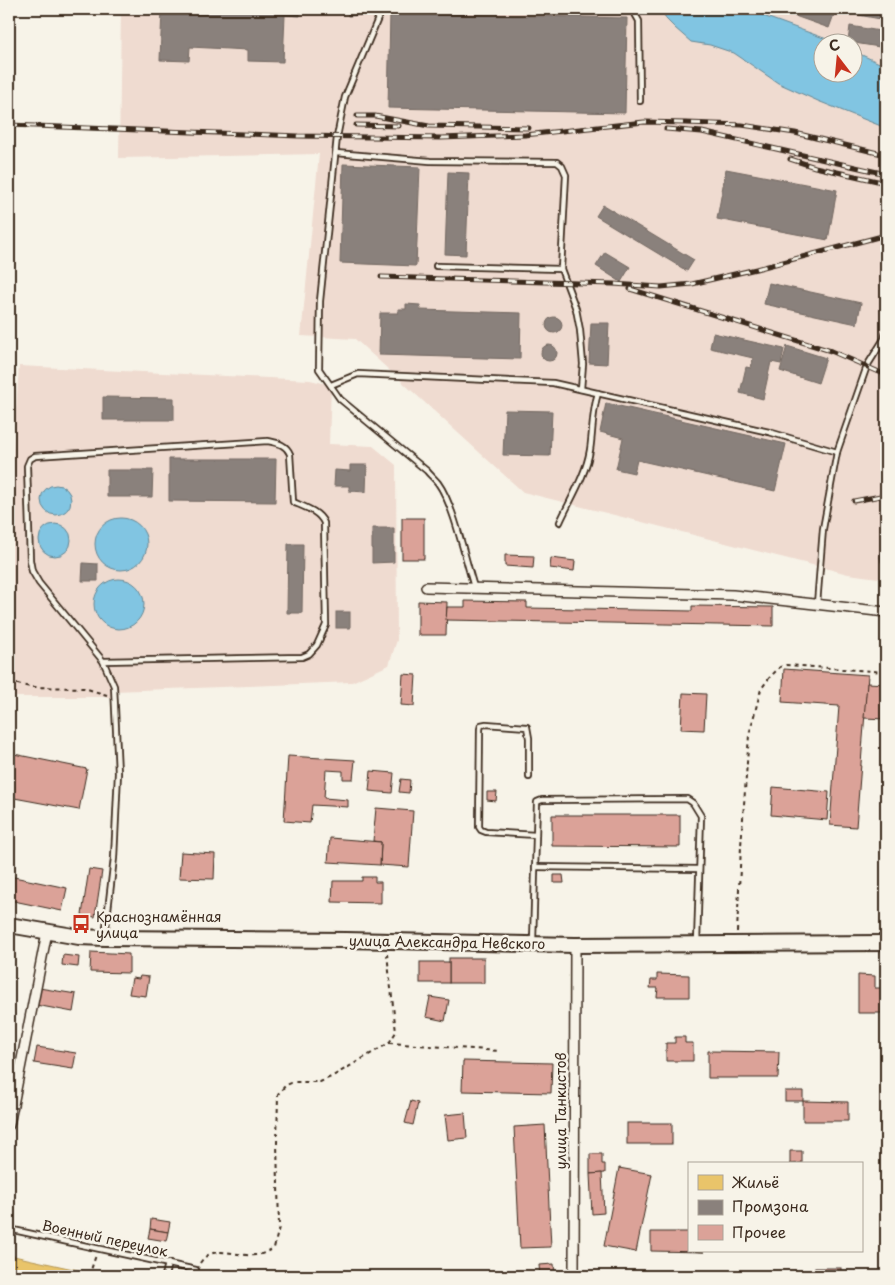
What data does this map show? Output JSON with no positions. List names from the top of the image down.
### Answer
{
  "streets": {
    "main road": ["улица Александра Невского"],
    "street": ["улица Танкистов"],
    "lane": ["Военный переулок"]
  },
  "crossings": [
    ["улица Александра Невского", "улица Танкистов"]
  ],
  "places": {
    "bus stop": ["Краснознамённая улица"]
  },
  "legend": ["Жильё", "Промзона", "Прочее"],
  "north": "top"
}
